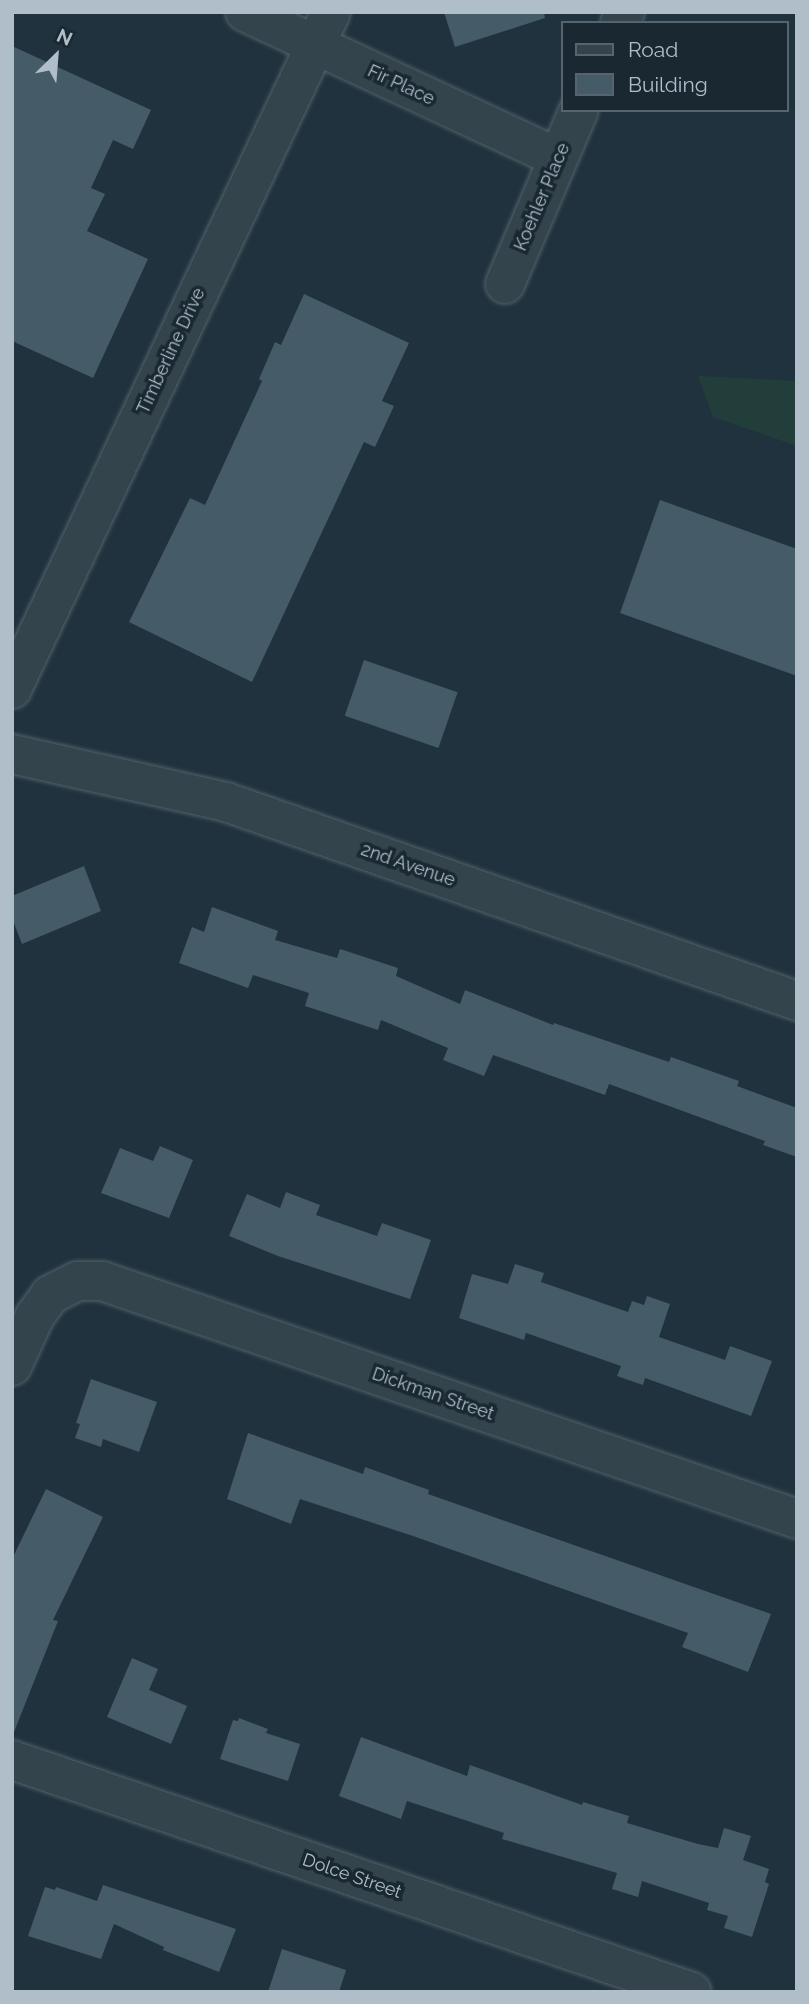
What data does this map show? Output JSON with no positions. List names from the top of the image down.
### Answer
{
  "streets": {
    "street": [
      "Fir Place",
      "Koehler Place",
      "Timberline Drive",
      "2nd Avenue",
      "Dickman Street",
      "Dolce Street"
    ]
  },
  "crossings": [
    ["Fir Place", "Koehler Place"],
    ["Fir Place", "Timberline Drive"]
  ],
  "legend": ["Road", "Building"],
  "north": "top right"
}
